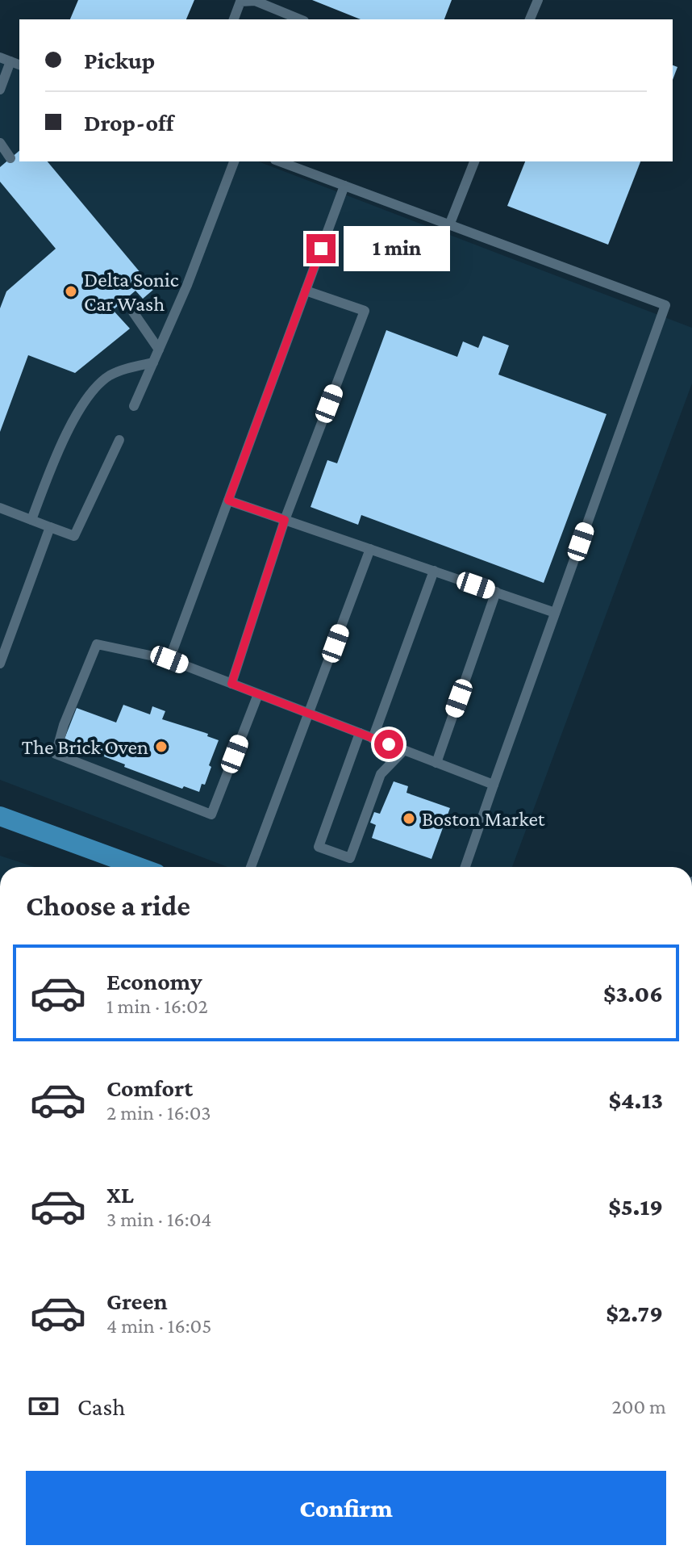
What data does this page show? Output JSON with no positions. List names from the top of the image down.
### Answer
{
  "places": ["Delta Sonic Car Wash", "The Brick Oven", "Boston Market"],
  "page": {
    "banner": ["Pickup", "Drop-off"],
    "bubble": "1 min",
    "heading": "Choose a ride",
    "list": [
      {
        "name": "Economy",
        "note": "1 min · 16:02",
        "value": "$3.06"
      },
      {
        "name": "Comfort",
        "note": "2 min · 16:03",
        "value": "$4.13"
      },
      {
        "name": "XL",
        "note": "3 min · 16:04",
        "value": "$5.19"
      },
      {
        "name": "Green",
        "note": "4 min · 16:05",
        "value": "$2.79"
      }
    ],
    "pay": ["Cash", "200 m"],
    "buttons": "Confirm"
  }
}
